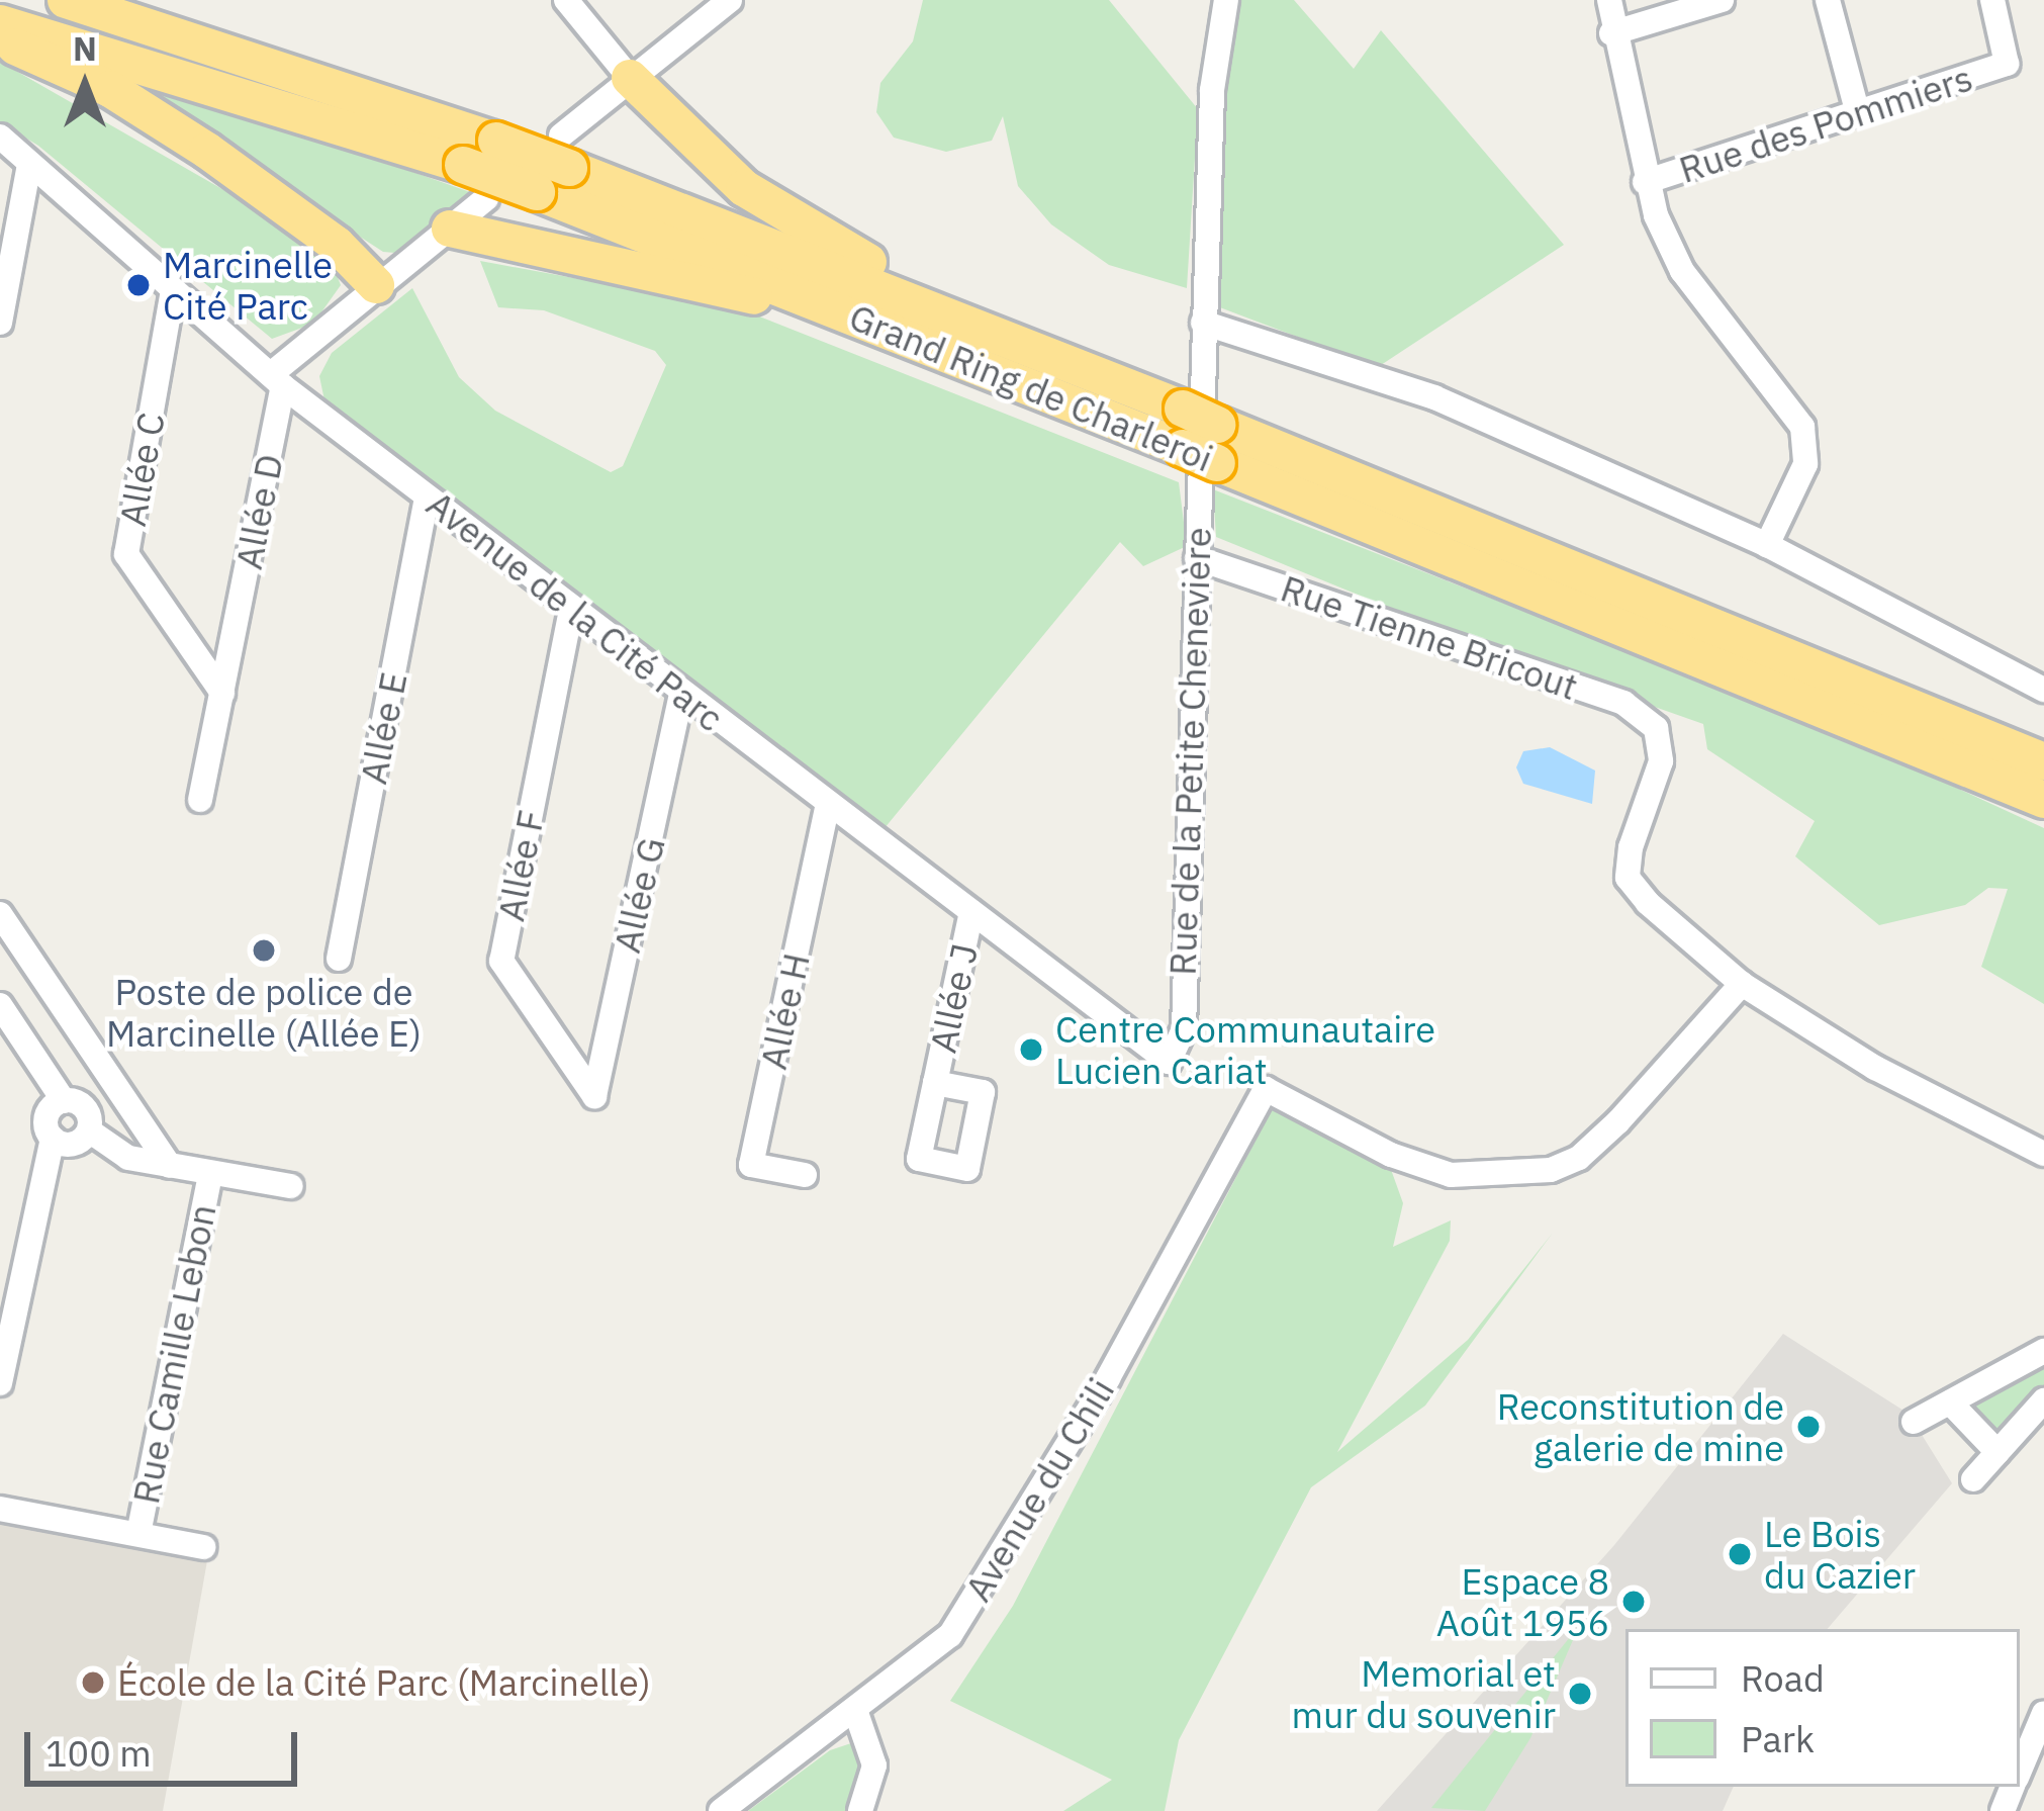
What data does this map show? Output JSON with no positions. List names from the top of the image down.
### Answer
{
  "streets": {
    "highway": ["Grand Ring de Charleroi"],
    "street": [
      "Rue des Pommiers",
      "Allée C",
      "Allée D",
      "Avenue de la Cité Parc",
      "Rue Tienne Bricout",
      "Allée E",
      "Rue de la Petite Chenevière",
      "Allée F",
      "Allée G",
      "Allée J",
      "Allée H",
      "Rue Camille Lebon",
      "Avenue du Chili"
    ]
  },
  "crossings": [
    ["Allée C", "Allée D"],
    ["Allée C", "Avenue de la Cité Parc"],
    ["Allée D", "Avenue de la Cité Parc"],
    ["Avenue de la Cité Parc", "Allée E"],
    ["Avenue de la Cité Parc", "Rue de la Petite Chenevière"],
    ["Avenue de la Cité Parc", "Allée F"],
    ["Avenue de la Cité Parc", "Allée G"],
    ["Avenue de la Cité Parc", "Allée J"],
    ["Avenue de la Cité Parc", "Allée H"],
    ["Rue Tienne Bricout", "Rue de la Petite Chenevière"],
    ["Rue Tienne Bricout", "Avenue du Chili"],
    ["Allée F", "Allée G"]
  ],
  "places": [
    "Marcinelle Cité Parc",
    "Poste de police de Marcinelle (Allée E)",
    "Centre Communautaire Lucien Cariat",
    "Reconstitution de galerie de mine",
    "Le Bois du Cazier",
    "Espace 8 Août 1956",
    "École de la Cité Parc (Marcinelle)",
    "Memorial et mur du souvenir"
  ],
  "legend": ["Road", "Park"],
  "scale_bar": "100 m",
  "north": "top"
}
